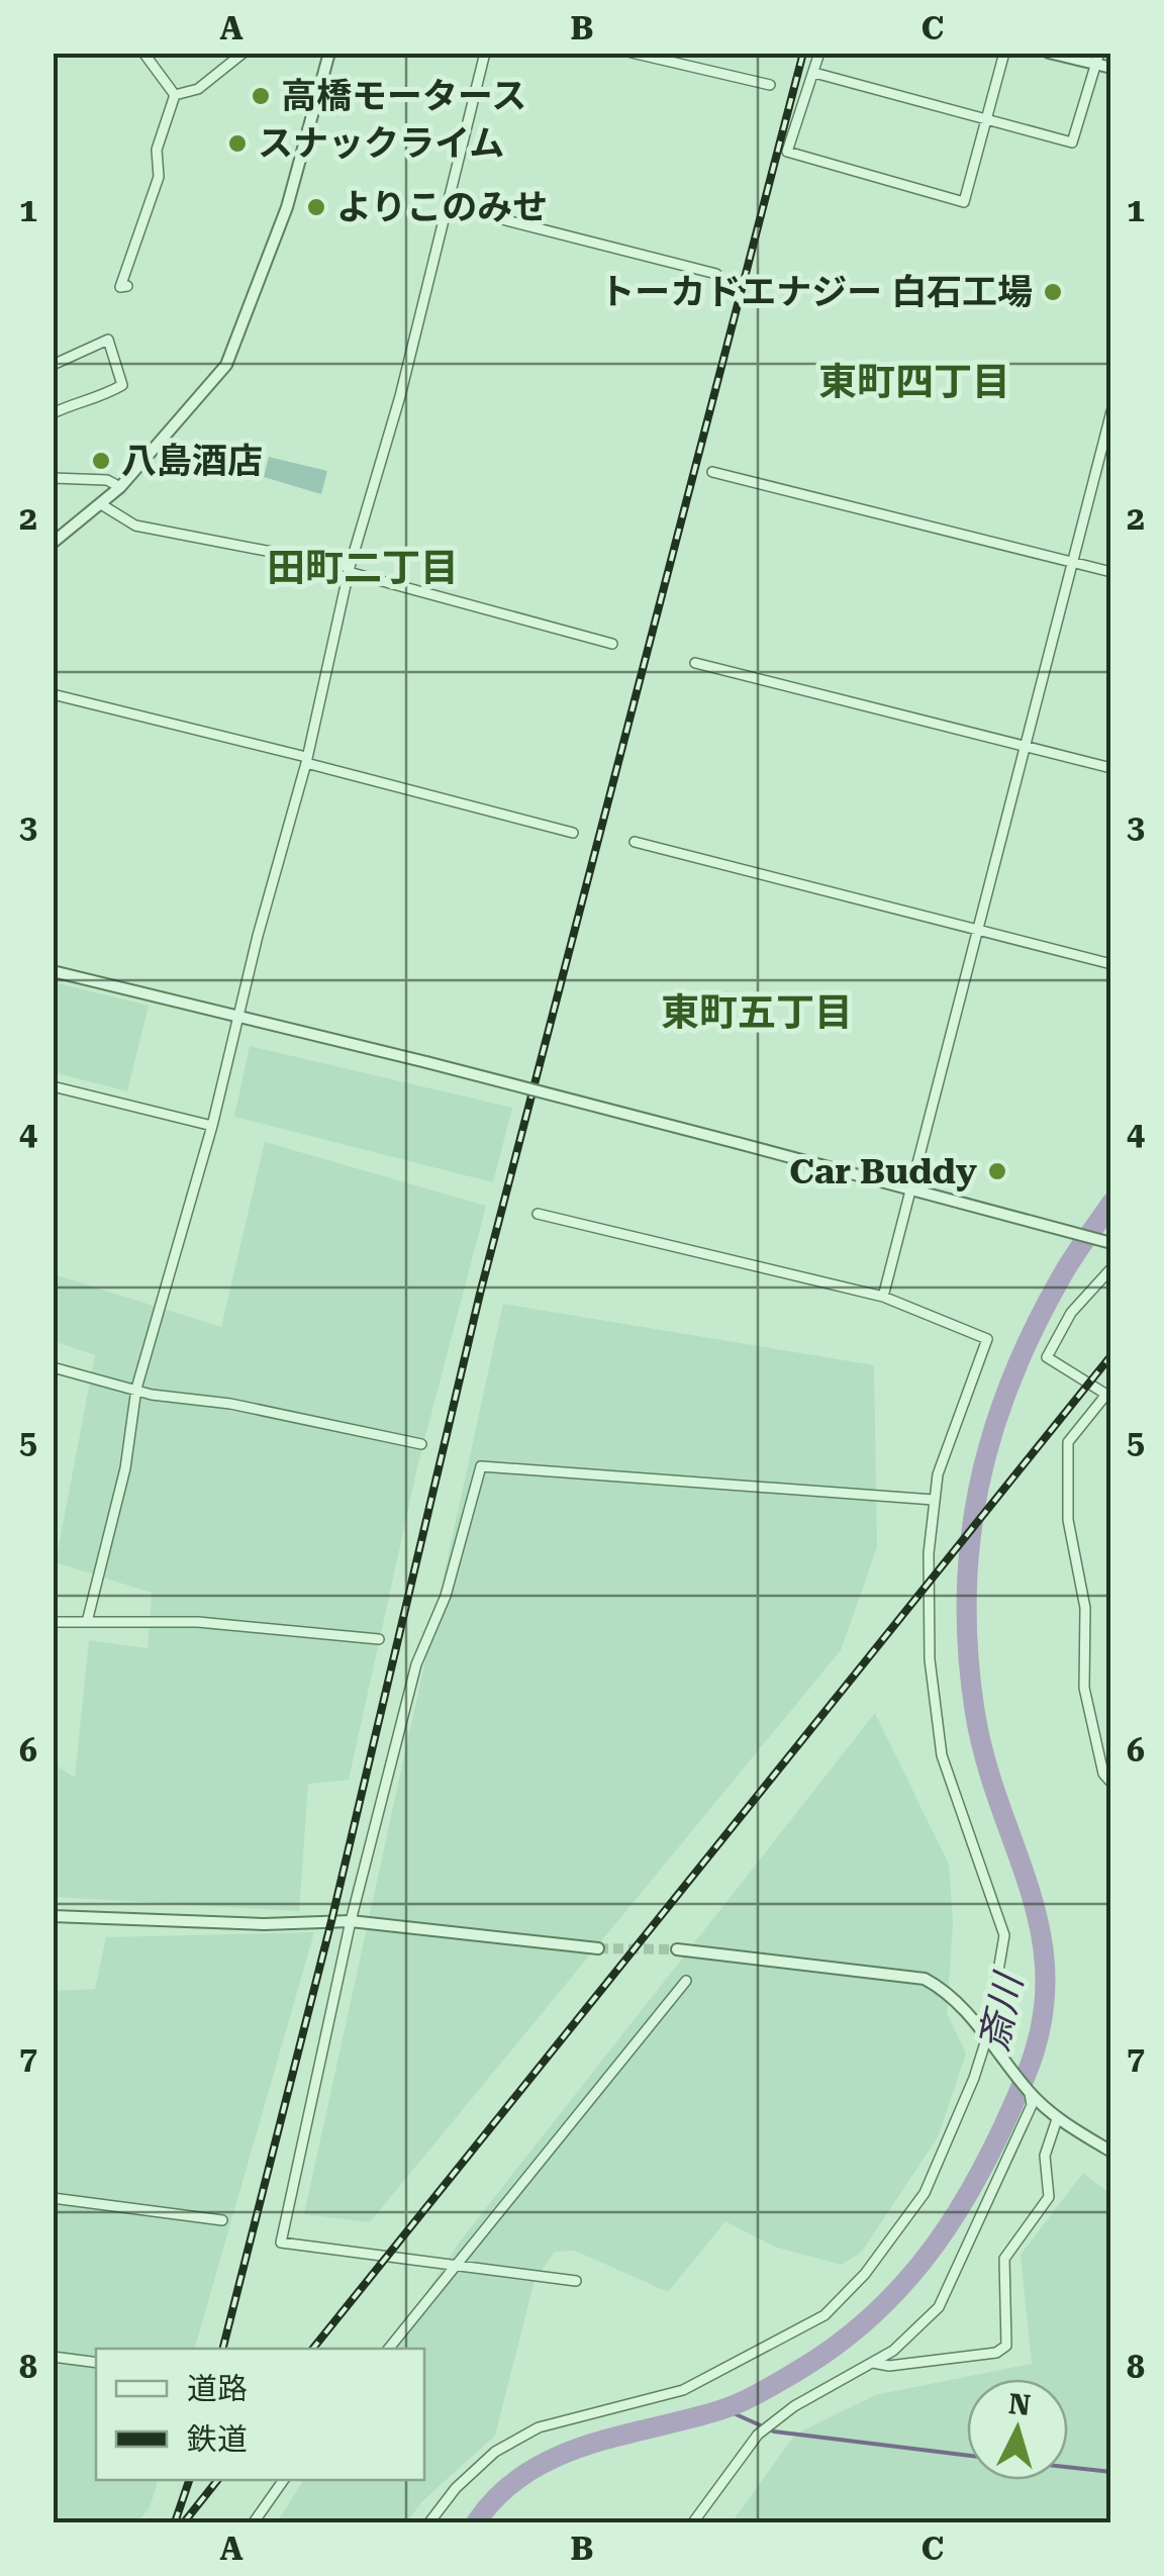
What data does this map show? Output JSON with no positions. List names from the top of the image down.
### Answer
{
  "districts": ["東町四丁目", "田町二丁目", "東町五丁目"],
  "water": ["斎川"],
  "places": [
    "高橋モータース",
    "スナックライム",
    "よりこのみせ",
    "トーカドエナジー 白石工場",
    "八島酒店",
    "Car Buddy"
  ],
  "legend": ["道路", "鉄道"],
  "north": "top",
  "grid": {
    "columns": ["A", "B", "C"],
    "rows": [
      "1",
      "2",
      "3",
      "4",
      "5",
      "6",
      "7",
      "8"
    ]
  }
}
